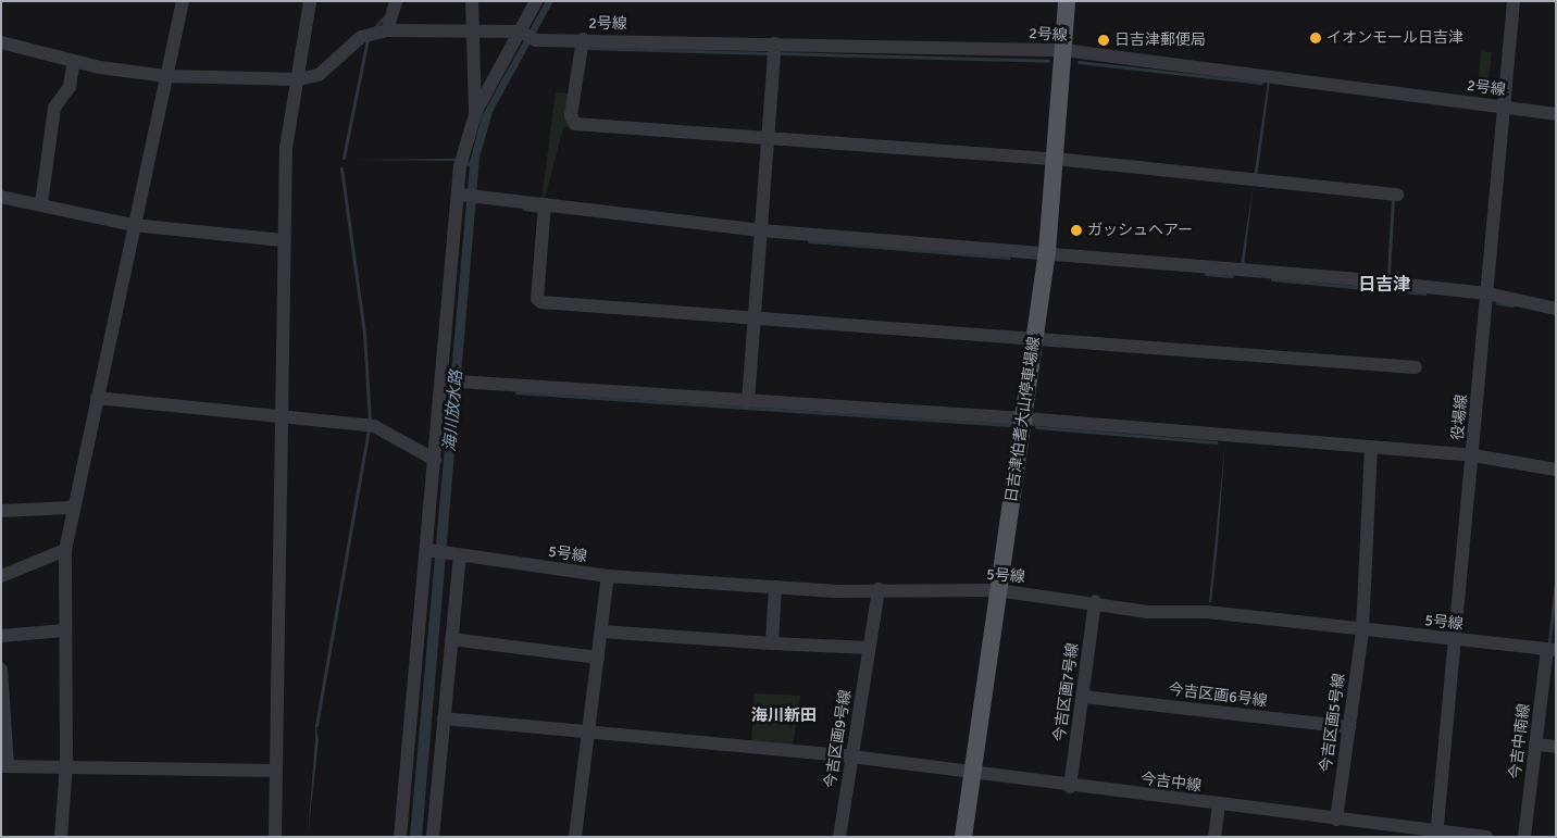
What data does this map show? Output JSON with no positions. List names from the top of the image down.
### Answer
{
  "streets": {
    "main road": ["日吉津伯耆大山停車場線"],
    "street": [
      "2号線",
      "役場線",
      "5号線",
      "今吉区画7号線",
      "今吉区画6号線",
      "今吉区画5号線",
      "今吉区画9号線",
      "今吉中南線",
      "今吉中線"
    ]
  },
  "crossings": [
    ["2号線", "役場線"],
    ["2号線", "日吉津伯耆大山停車場線"],
    ["役場線", "5号線"],
    ["役場線", "今吉中線"],
    ["日吉津伯耆大山停車場線", "5号線"],
    ["日吉津伯耆大山停車場線", "今吉中線"],
    ["5号線", "今吉区画7号線"],
    ["5号線", "今吉区画5号線"],
    ["5号線", "今吉区画9号線"],
    ["5号線", "今吉中南線"],
    ["今吉区画7号線", "今吉区画6号線"],
    ["今吉区画7号線", "今吉中線"],
    ["今吉区画6号線", "今吉区画5号線"],
    ["今吉区画5号線", "今吉中線"],
    ["今吉区画9号線", "今吉中線"]
  ],
  "districts": ["日吉津", "海川新田"],
  "water": ["海川放水路"],
  "places": ["イオンモール日吉津", "日吉津郵便局", "ガッシュヘアー"]
}
